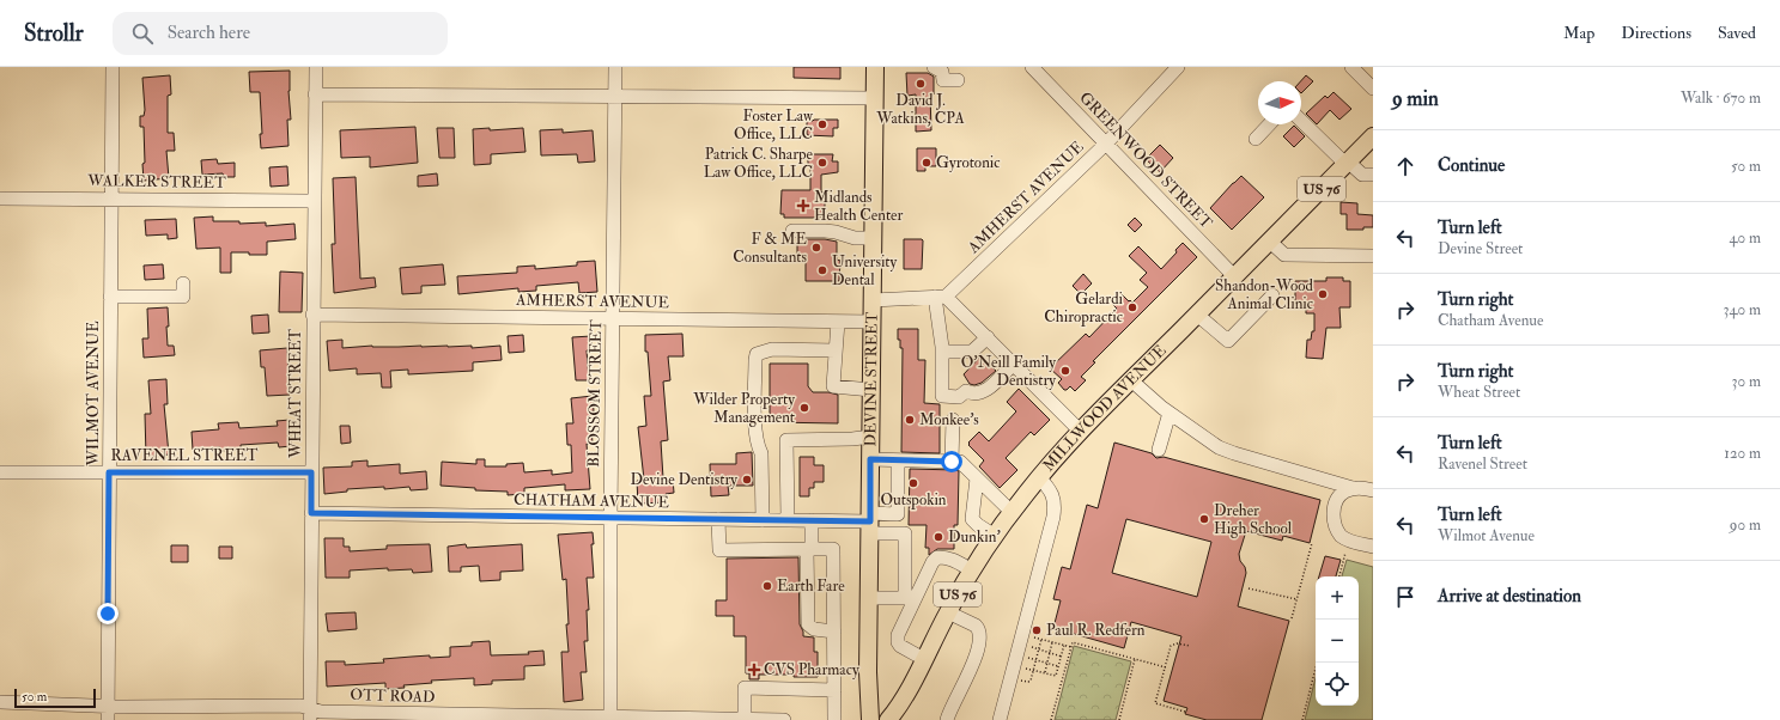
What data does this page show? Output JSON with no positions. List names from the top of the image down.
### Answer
{
  "streets": {
    "main road": ["US 76", "DEVINE STREET", "MILLWOOD AVENUE"],
    "street": [
      "GREENWOOD STREET",
      "WALKER STREET",
      "AMHERST AVENUE",
      "WILMOT AVENUE",
      "WHEAT STREET",
      "BLOSSOM STREET",
      "RAVENEL STREET",
      "CHATHAM AVENUE",
      "OTT ROAD"
    ]
  },
  "crossings": [
    ["GREENWOOD STREET", "AMHERST AVENUE"],
    ["GREENWOOD STREET", "MILLWOOD AVENUE"],
    ["WALKER STREET", "WILMOT AVENUE"],
    ["WALKER STREET", "WHEAT STREET"],
    ["AMHERST AVENUE", "DEVINE STREET"],
    ["AMHERST AVENUE", "WHEAT STREET"],
    ["AMHERST AVENUE", "BLOSSOM STREET"],
    ["DEVINE STREET", "CHATHAM AVENUE"],
    ["WILMOT AVENUE", "RAVENEL STREET"],
    ["WILMOT AVENUE", "OTT ROAD"],
    ["WHEAT STREET", "RAVENEL STREET"],
    ["WHEAT STREET", "CHATHAM AVENUE"],
    ["WHEAT STREET", "OTT ROAD"],
    ["BLOSSOM STREET", "CHATHAM AVENUE"],
    ["BLOSSOM STREET", "OTT ROAD"]
  ],
  "places": {
    "other": [
      "David J. Watkins, CPA",
      "Foster Law Office, LLC",
      "Patrick C. Sharpe Law Office, LLC",
      "Gyrotonic",
      "F & ME Consultants",
      "University Dental",
      "Shandon-Wood Animal Clinic",
      "Gelardi Chiropractic",
      "O'Neill Family Dentistry",
      "Wilder Property Management",
      "Monkee's",
      "Devine Dentistry",
      "Outspokin",
      "Dreher High School",
      "Dunkin'",
      "Earth Fare",
      "Paul R. Redfern"
    ],
    "health": ["Midlands Health Center", "CVS Pharmacy"]
  },
  "scale_bar": "50 m",
  "north": "right",
  "page": {
    "header": "Strollr",
    "search": "Search here",
    "nav": ["Map", "Directions", "Saved"],
    "heading": ["9 min", "Walk · 670 m"],
    "list": [
      ["Continue", "50 m"],
      ["Turn left", "Devine Street", "40 m"],
      ["Turn right", "Chatham Avenue", "340 m"],
      ["Turn right", "Wheat Street", "30 m"],
      ["Turn left", "Ravenel Street", "120 m"],
      ["Turn left", "Wilmot Avenue", "90 m"],
      "Arrive at destination"
    ],
    "map_buttons": ["+", "−"],
    "scale": "50 m"
  }
}
